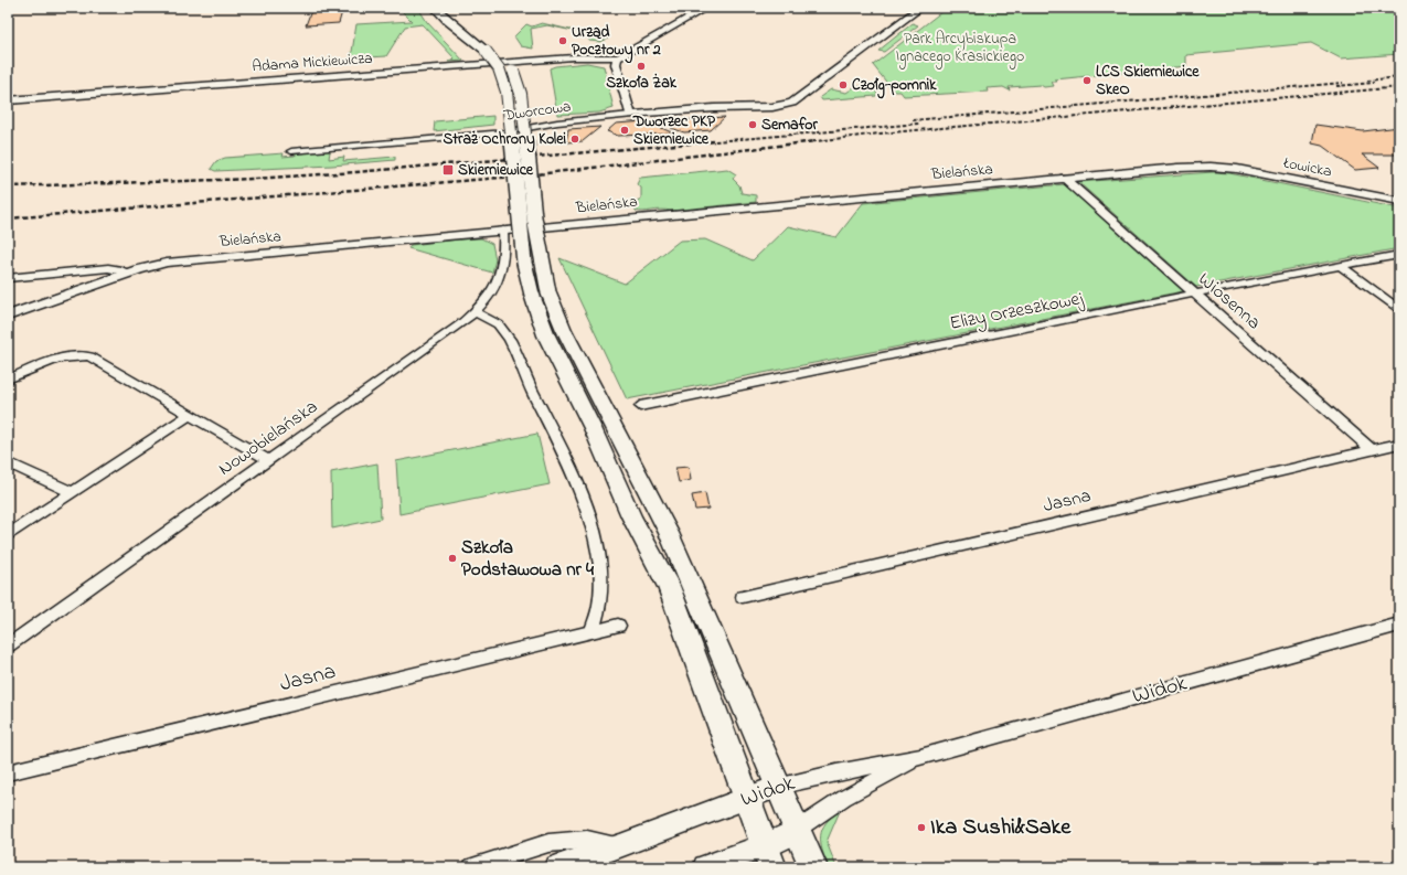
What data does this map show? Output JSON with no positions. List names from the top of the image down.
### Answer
{
  "streets": {
    "main road": ["Widok"],
    "street": [
      "Adama Mickiewicza",
      "Dworcowa",
      "Łowicka",
      "Bielańska",
      "Wiosenna",
      "Elizy Orzeszkowej",
      "Nowobielańska",
      "Jasna"
    ]
  },
  "crossings": [
    ["Łowicka", "Bielańska"],
    ["Bielańska", "Wiosenna"],
    ["Bielańska", "Nowobielańska"],
    ["Wiosenna", "Elizy Orzeszkowej"],
    ["Wiosenna", "Jasna"]
  ],
  "parks": ["Park Arcybiskupa Ignacego Krasickiego"],
  "places": {
    "other": [
      "Urząd Pocztowy nr 2",
      "Szkoła Żak",
      "LCS Skierniewice SkeO",
      "Czołg-pomnik",
      "Semafor",
      "Dworzec PKP Skierniewice",
      "Straż Ochrony Kolei",
      "Szkoła Podstawowa nr 4",
      "Ika Sushi&Sake"
    ],
    "transit": ["Skierniewice"]
  }
}
